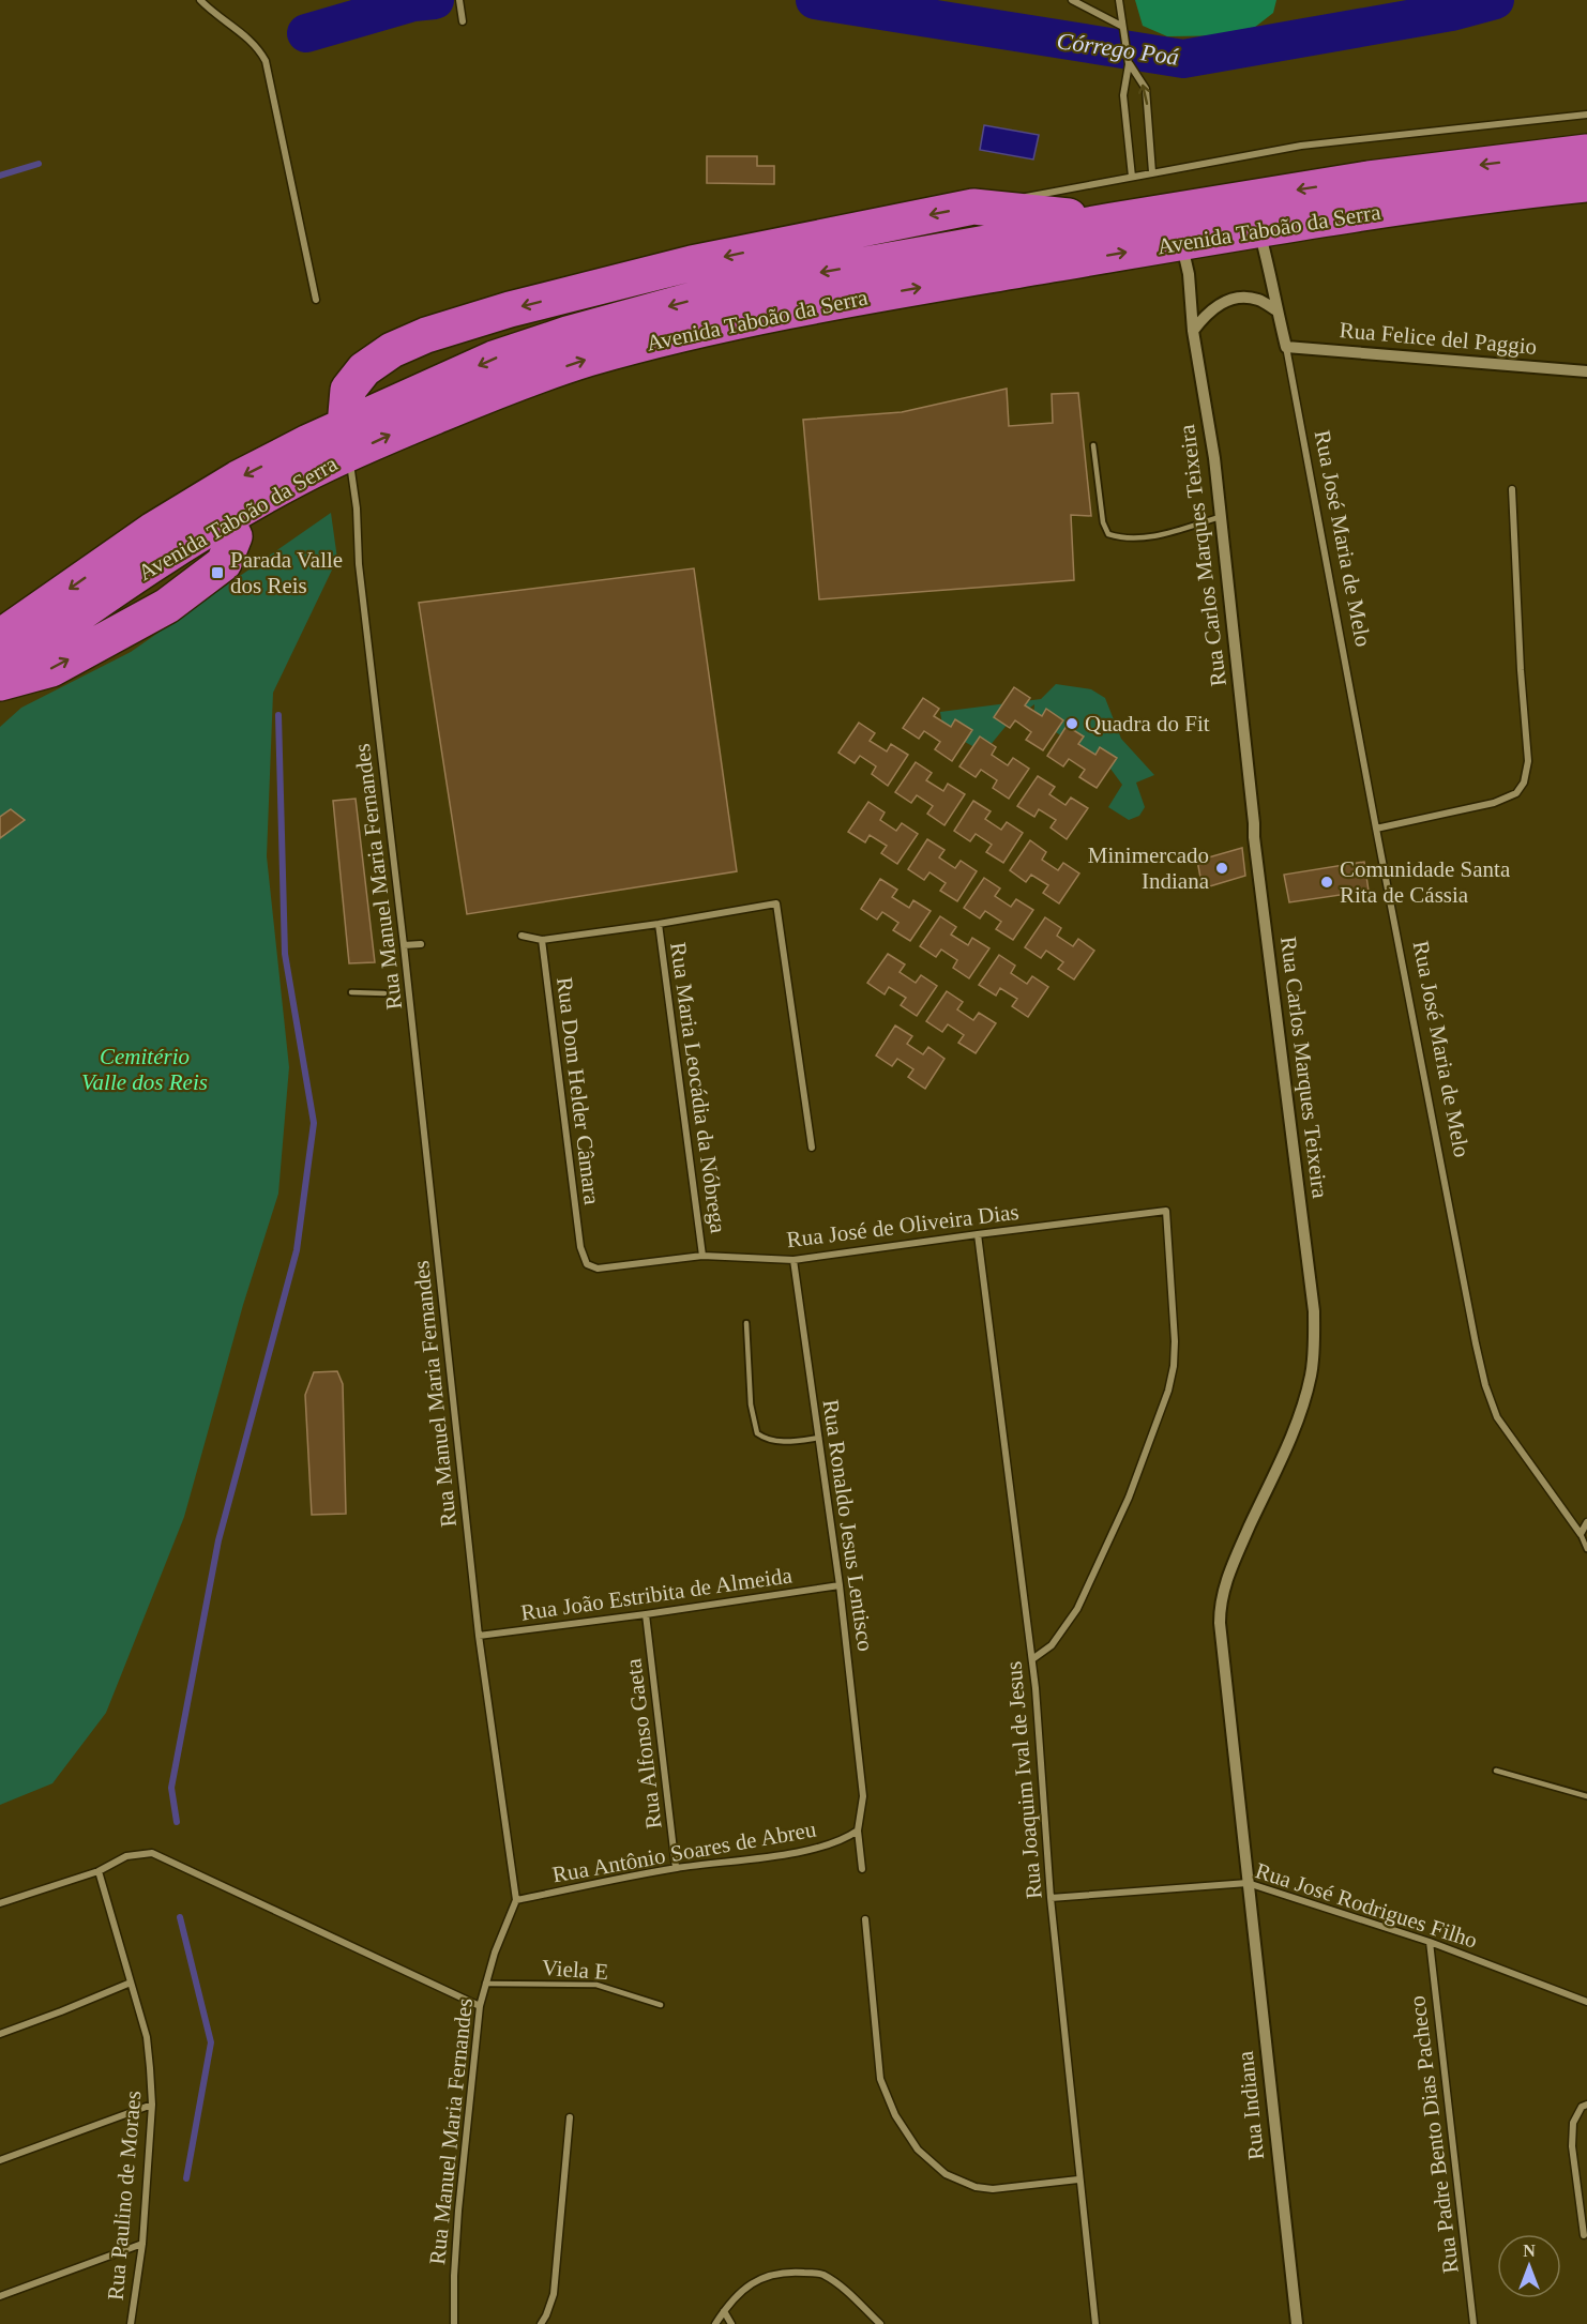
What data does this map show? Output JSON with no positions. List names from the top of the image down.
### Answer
{
  "streets": {
    "highway": ["Avenida Taboão da Serra"],
    "street": [
      "Rua Felice del Paggio",
      "Rua José Maria de Melo",
      "Rua Carlos Marques Teixeira",
      "Rua Manuel Maria Fernandes",
      "Rua Maria Leocádia da Nóbrega",
      "Rua Dom Helder Câmara",
      "Rua José de Oliveira Dias",
      "Rua Ronaldo Jesus Lentisco",
      "Rua João Estribita de Almeida",
      "Rua Alfonso Gaeta",
      "Rua Joaquim Ival de Jesus",
      "Rua Antônio Soares de Abreu",
      "Rua José Rodrigues Filho",
      "Rua Indiana",
      "Rua Padre Bento Dias Pacheco",
      "Rua Paulino de Moraes"
    ],
    "lane": ["Viela E"]
  },
  "crossings": [
    ["Avenida Taboão da Serra", "Rua José Maria de Melo"],
    ["Avenida Taboão da Serra", "Rua Carlos Marques Teixeira"],
    ["Avenida Taboão da Serra", "Rua Manuel Maria Fernandes"],
    ["Rua Felice del Paggio", "Rua José Maria de Melo"],
    ["Rua Carlos Marques Teixeira", "Rua José Rodrigues Filho"],
    ["Rua Carlos Marques Teixeira", "Rua Indiana"],
    ["Rua Manuel Maria Fernandes", "Rua João Estribita de Almeida"],
    ["Rua Manuel Maria Fernandes", "Rua Antônio Soares de Abreu"],
    ["Rua Manuel Maria Fernandes", "Viela E"],
    ["Rua Maria Leocádia da Nóbrega", "Rua José de Oliveira Dias"],
    ["Rua Dom Helder Câmara", "Rua José de Oliveira Dias"],
    ["Rua José de Oliveira Dias", "Rua Ronaldo Jesus Lentisco"],
    ["Rua José de Oliveira Dias", "Rua Joaquim Ival de Jesus"],
    ["Rua Ronaldo Jesus Lentisco", "Rua João Estribita de Almeida"],
    ["Rua Ronaldo Jesus Lentisco", "Rua Antônio Soares de Abreu"],
    ["Rua João Estribita de Almeida", "Rua Alfonso Gaeta"],
    ["Rua Alfonso Gaeta", "Rua Antônio Soares de Abreu"],
    ["Rua Joaquim Ival de Jesus", "Rua José Rodrigues Filho"],
    ["Rua José Rodrigues Filho", "Rua Indiana"],
    ["Rua José Rodrigues Filho", "Rua Padre Bento Dias Pacheco"]
  ],
  "water": ["Córrego Poá"],
  "parks": ["Cemitério Valle dos Reis"],
  "places": {
    "transit": ["Parada Valle dos Reis"],
    "other": ["Quadra do Fit", "Minimercado Indiana", "Comunidade Santa Rita de Cássia"]
  },
  "north": "top"
}
